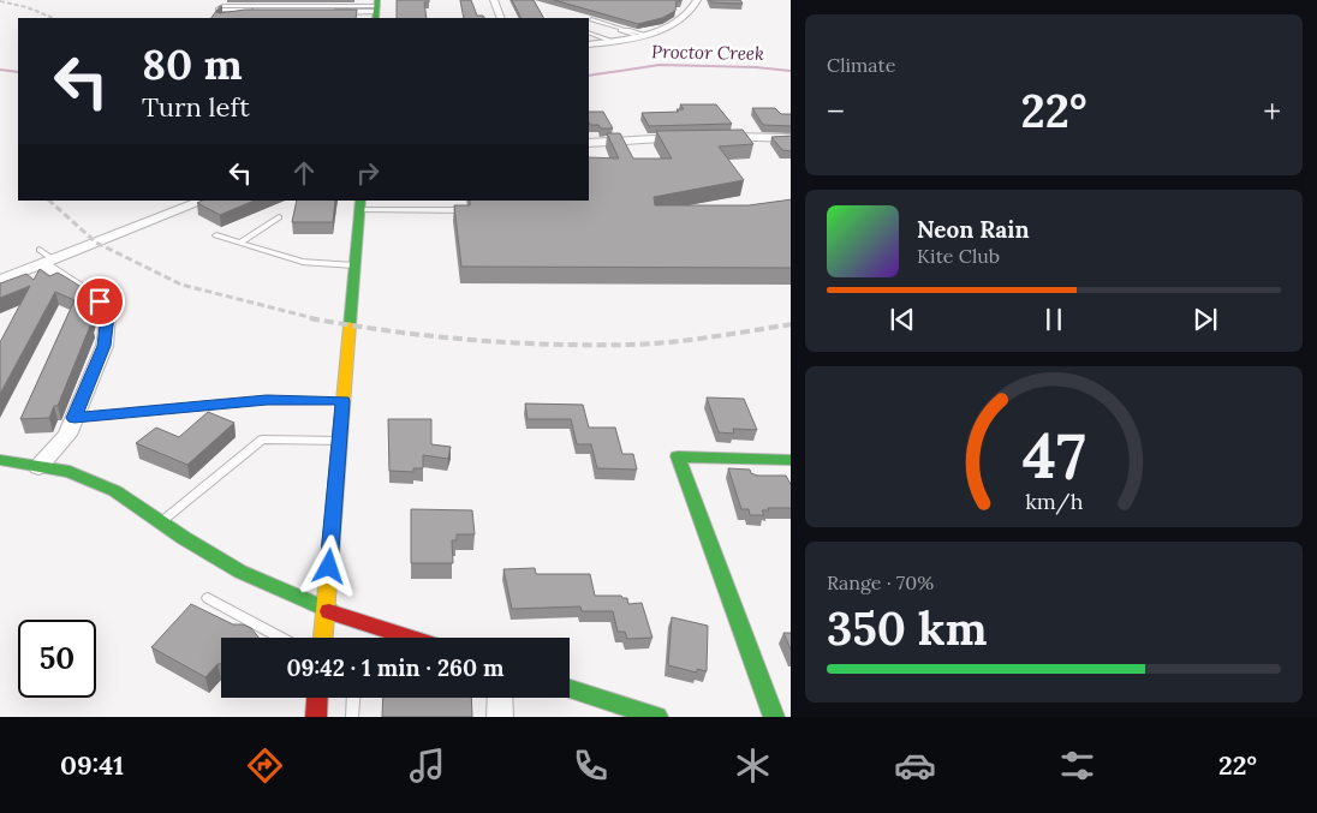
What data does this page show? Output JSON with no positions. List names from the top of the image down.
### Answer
{
  "water": ["Proctor Creek"],
  "page": {
    "tile": [
      "Climate",
      ["Range · 70%", "350 km"]
    ],
    "turn": ["80 m", "Turn left"],
    "heat": ["−", "22°", "+"],
    "song": ["Neon Rain", "Kite Club"],
    "limit": "50",
    "trip": "09:42 · 1 min · 260 m",
    "tabs": ["09:41", "22°"],
    "gauge": ["47", "km/h"]
  }
}
